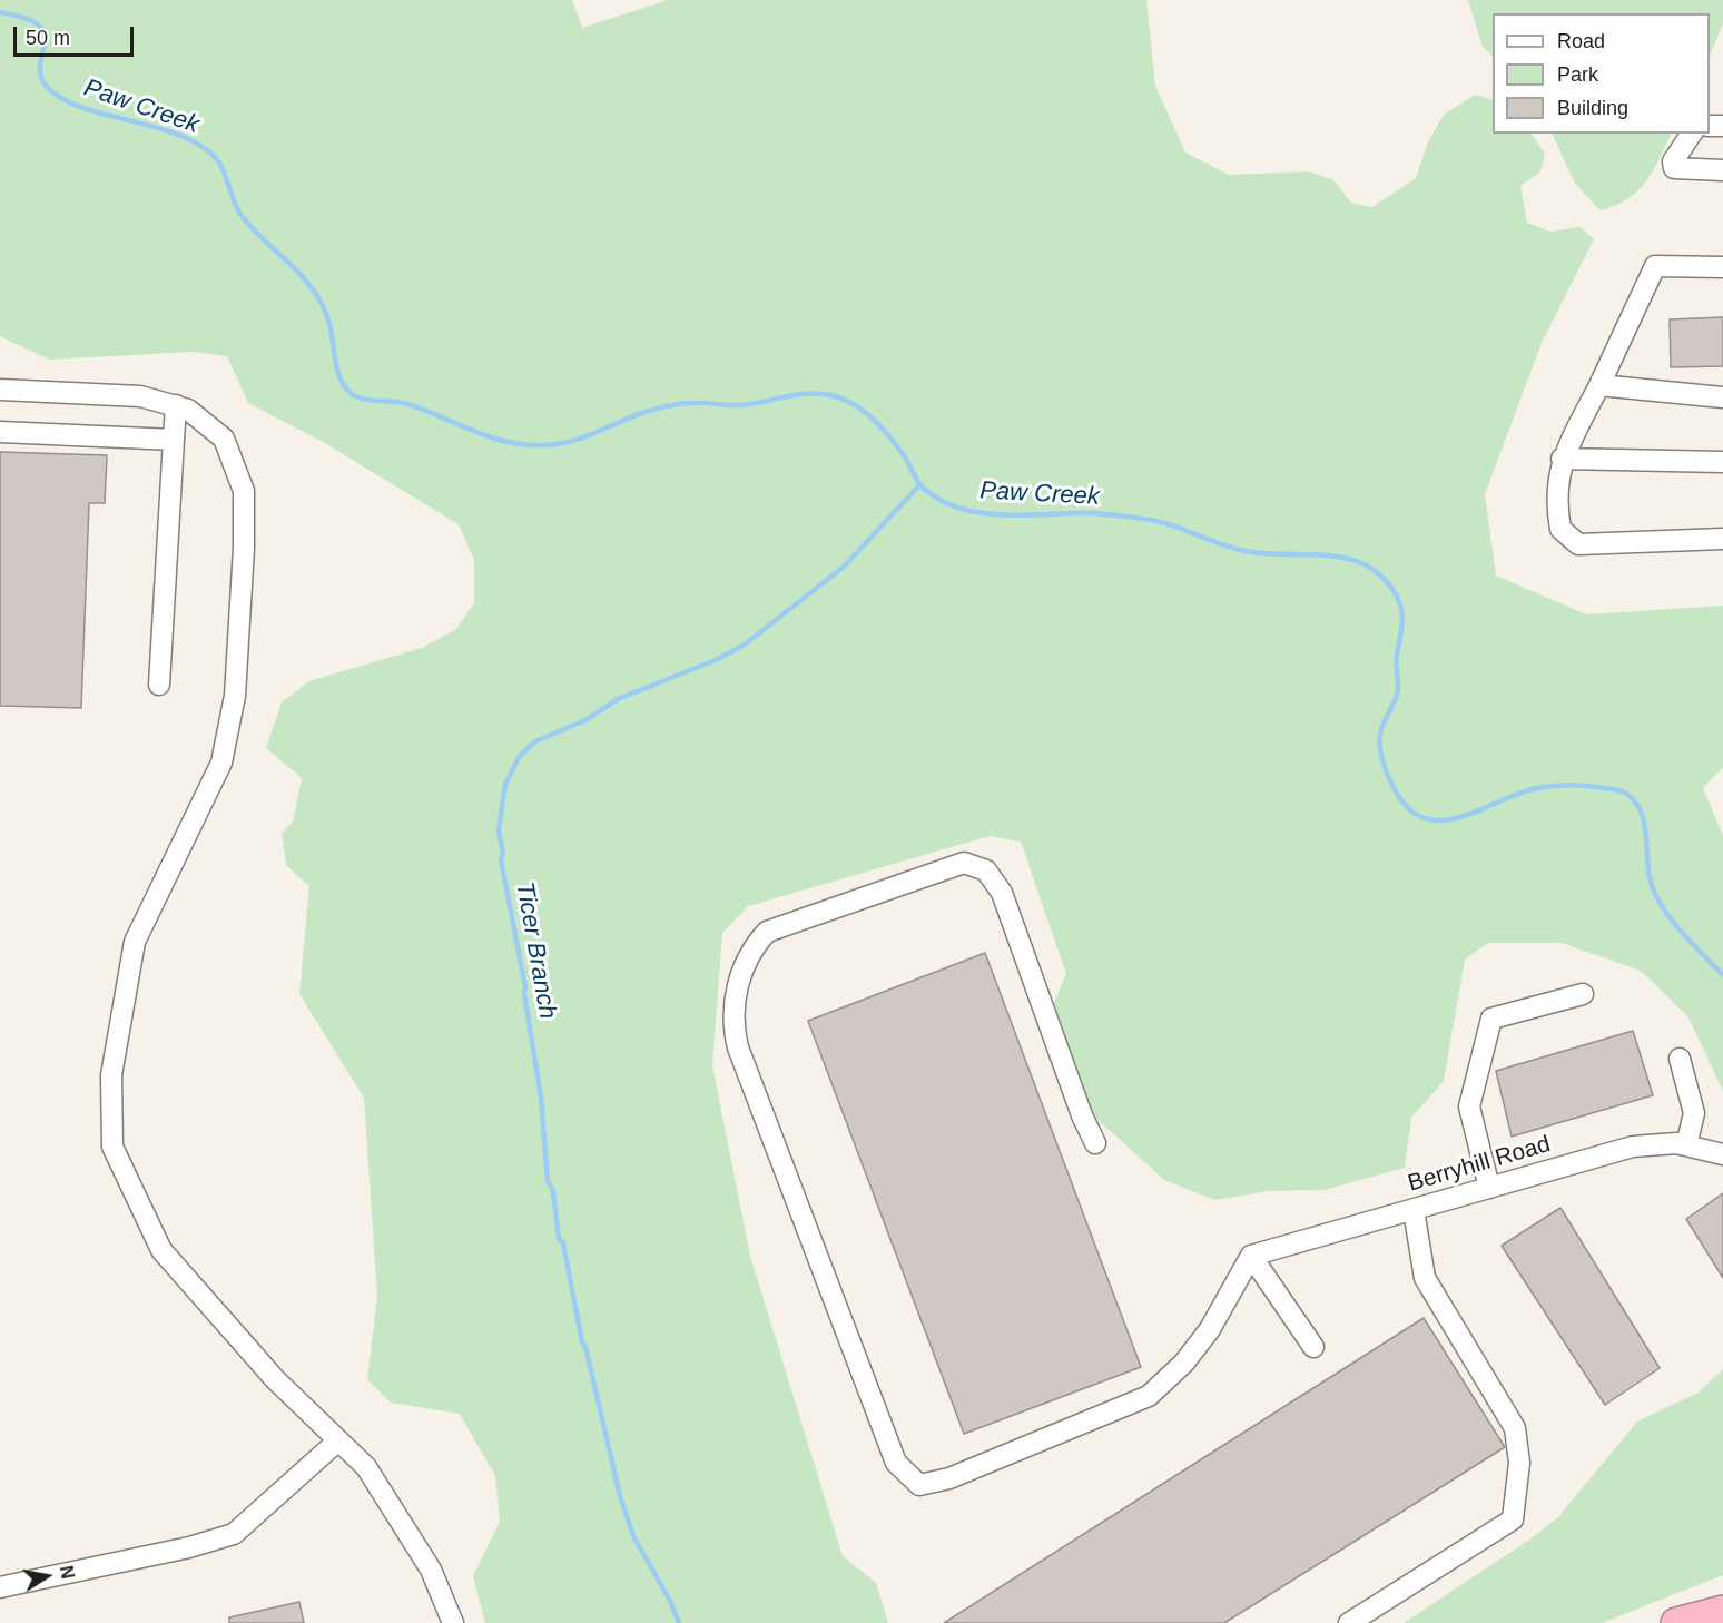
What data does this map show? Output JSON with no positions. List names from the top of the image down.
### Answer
{
  "streets": {
    "street": ["Berryhill Road"]
  },
  "water": ["Paw Creek", "Ticer Branch"],
  "legend": ["Road", "Park", "Building"],
  "scale_bar": "50 m",
  "north": "right"
}
